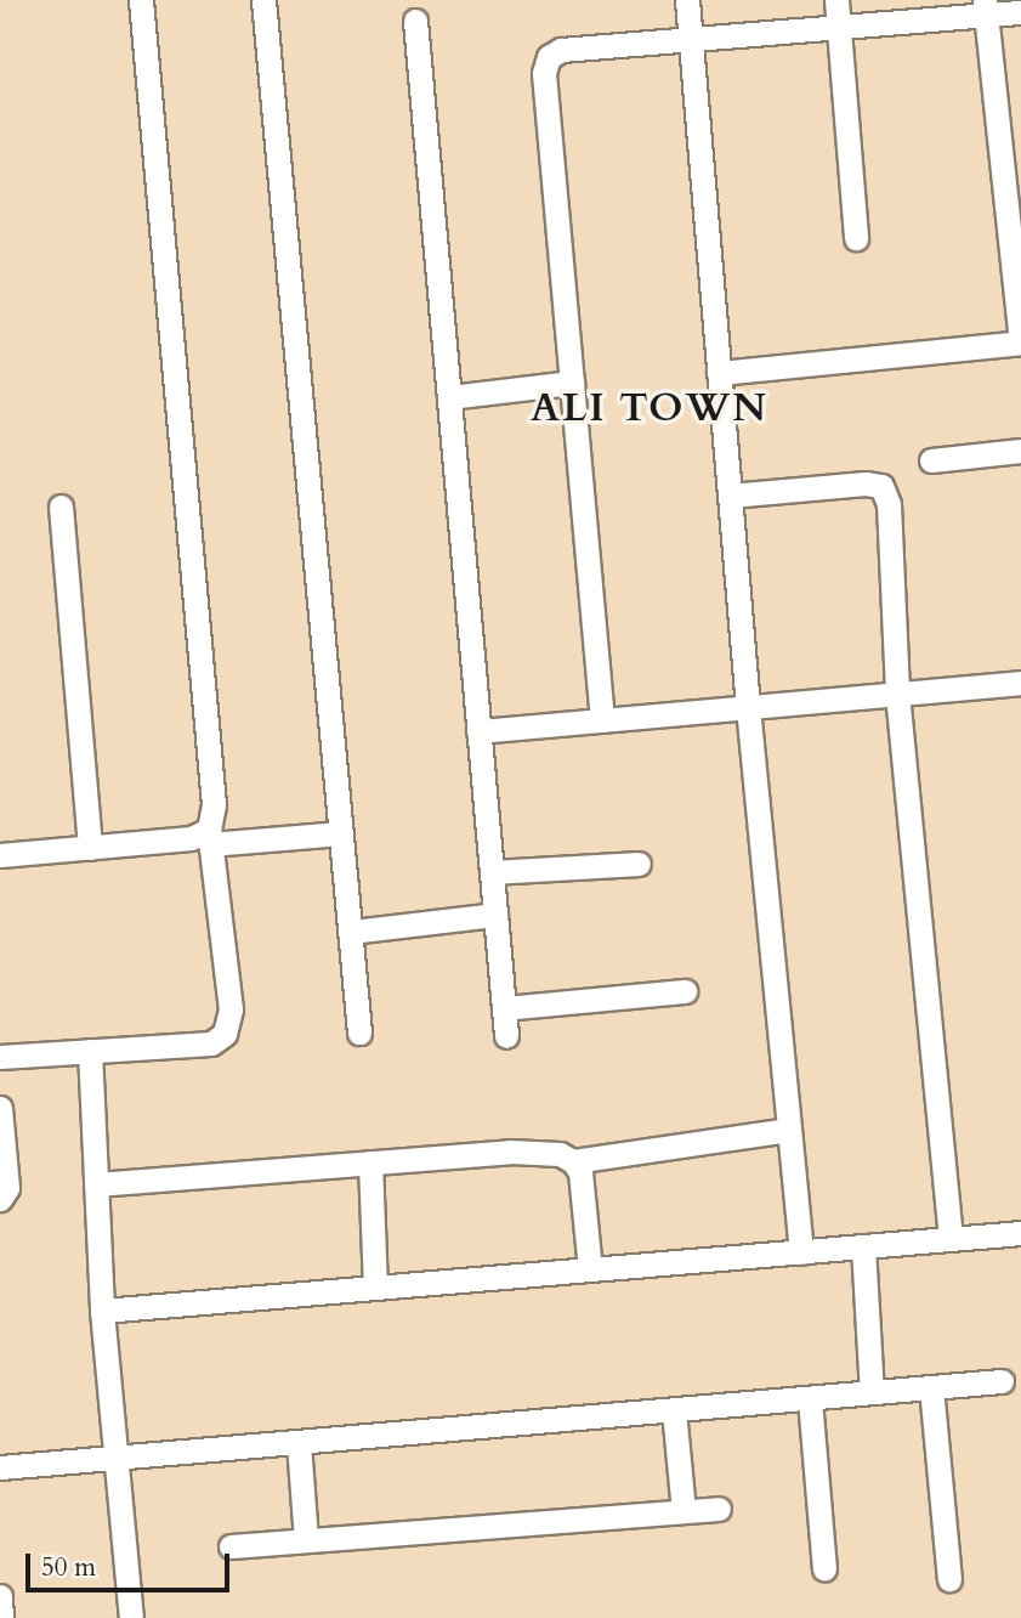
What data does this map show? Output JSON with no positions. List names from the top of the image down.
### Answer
{
  "districts": ["ALI TOWN"],
  "scale_bar": "50 m"
}
